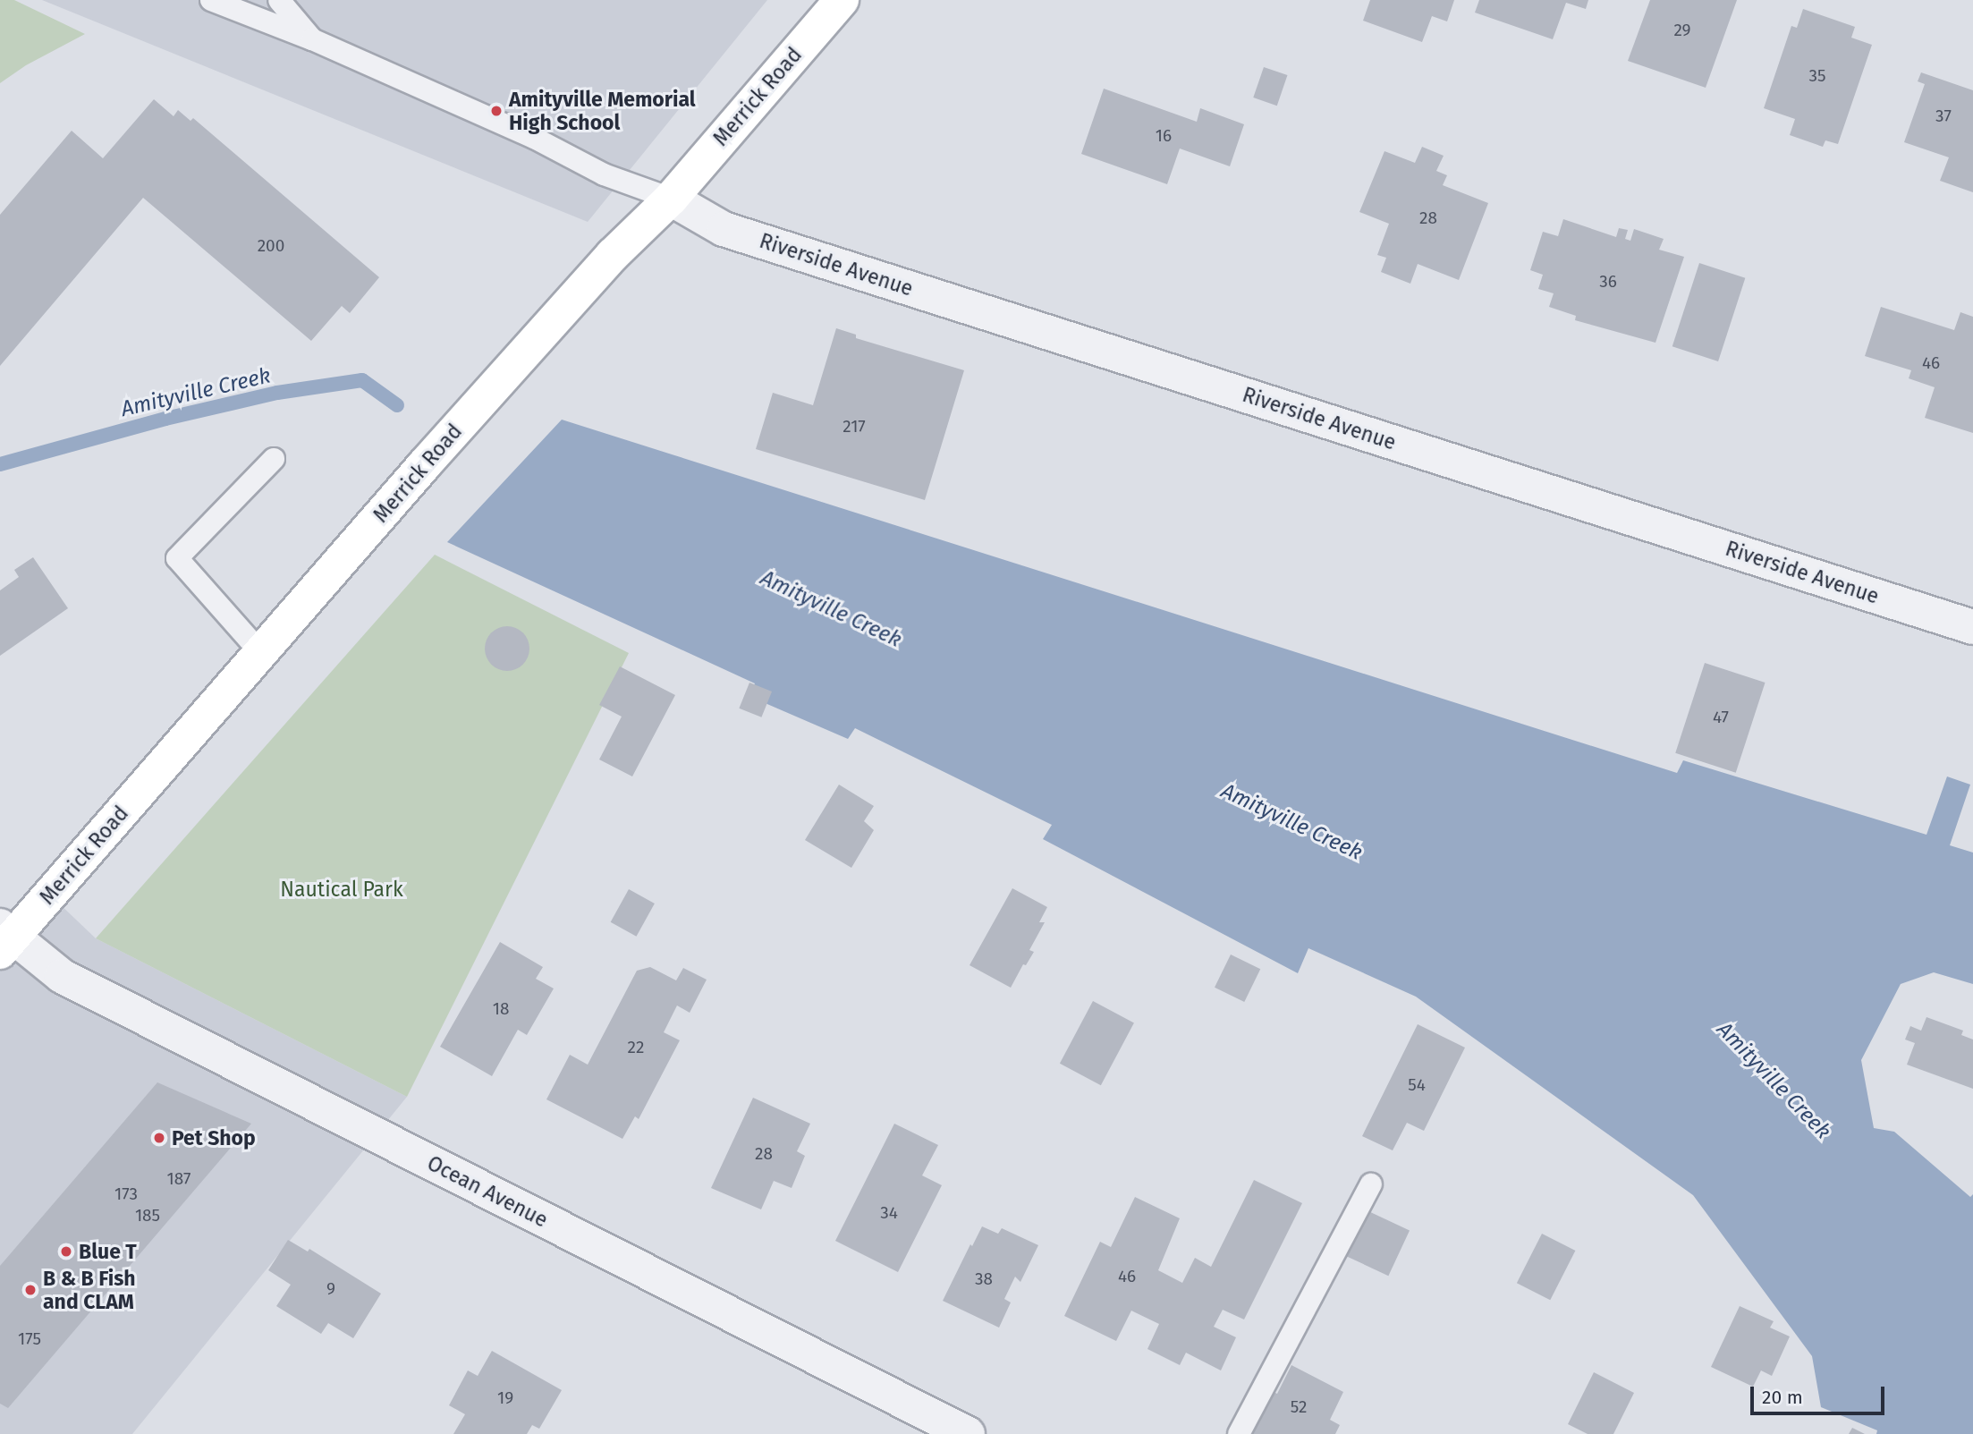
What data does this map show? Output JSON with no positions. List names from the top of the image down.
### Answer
{
  "streets": {
    "main road": ["Merrick Road"],
    "street": ["Riverside Avenue", "Ocean Avenue"]
  },
  "crossings": [
    ["Merrick Road", "Riverside Avenue"],
    ["Merrick Road", "Ocean Avenue"]
  ],
  "water": ["Amityville Creek"],
  "parks": ["Nautical Park"],
  "places": [
    "Amityville Memorial High School",
    "Pet Shop",
    "Blue T",
    "B & B Fish and CLAM"
  ],
  "house_numbers": [
    "29",
    "35",
    "37",
    "16",
    "28",
    "200",
    "36",
    "46",
    "217",
    "47",
    "18",
    "22",
    "54",
    "28",
    "187",
    "173",
    "34",
    "185",
    "46",
    "38",
    "9",
    "175",
    "19",
    "52"
  ],
  "scale_bar": "20 m"
}
